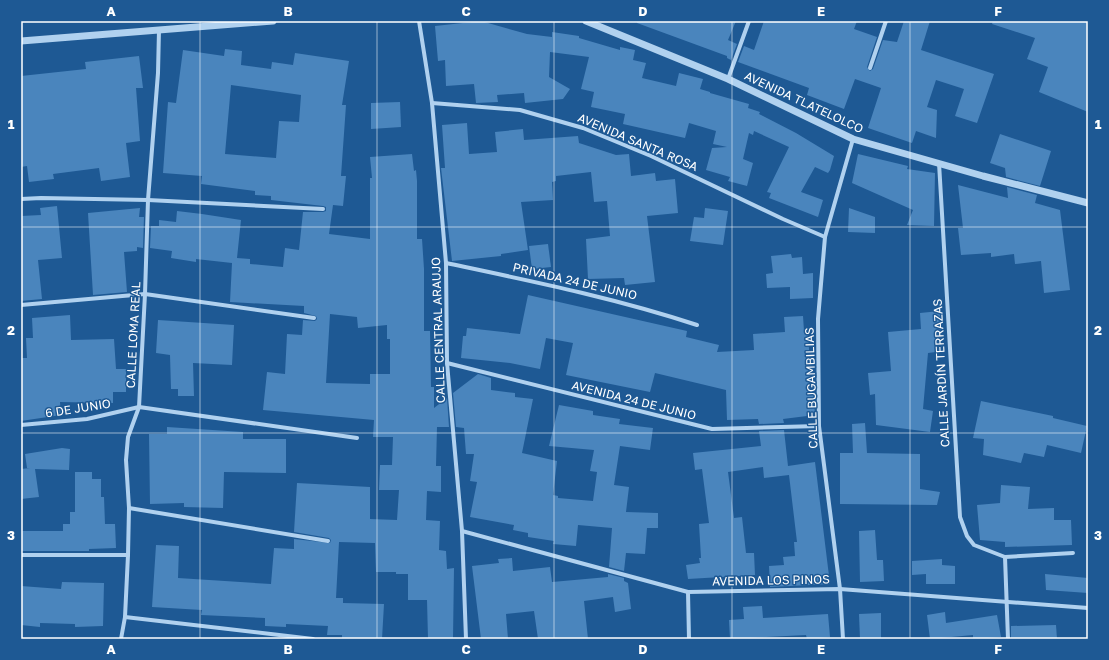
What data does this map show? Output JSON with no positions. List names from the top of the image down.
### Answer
{
  "streets": {
    "street": [
      "AVENIDA TLATELOLCO",
      "AVENIDA SANTA ROSA",
      "PRIVADA 24 DE JUNIO",
      "CALLE CENTRAL ARAUJO",
      "CALLE LOMA REAL",
      "CALLE JARDÍN TERRAZAS",
      "CALLE BUGAMBILIAS",
      "AVENIDA 24 DE JUNIO",
      "6 DE JUNIO",
      "AVENIDA LOS PINOS"
    ]
  },
  "crossings": [
    ["AVENIDA TLATELOLCO", "CALLE JARDÍN TERRAZAS"],
    ["AVENIDA TLATELOLCO", "CALLE BUGAMBILIAS"],
    ["AVENIDA SANTA ROSA", "CALLE CENTRAL ARAUJO"],
    ["AVENIDA SANTA ROSA", "CALLE BUGAMBILIAS"],
    ["PRIVADA 24 DE JUNIO", "CALLE CENTRAL ARAUJO"],
    ["CALLE CENTRAL ARAUJO", "AVENIDA 24 DE JUNIO"],
    ["CALLE CENTRAL ARAUJO", "AVENIDA LOS PINOS"],
    ["CALLE LOMA REAL", "6 DE JUNIO"],
    ["CALLE BUGAMBILIAS", "AVENIDA 24 DE JUNIO"],
    ["CALLE BUGAMBILIAS", "AVENIDA LOS PINOS"]
  ],
  "grid": {
    "columns": [
      "A",
      "B",
      "C",
      "D",
      "E",
      "F"
    ],
    "rows": ["1", "2", "3"]
  }
}
